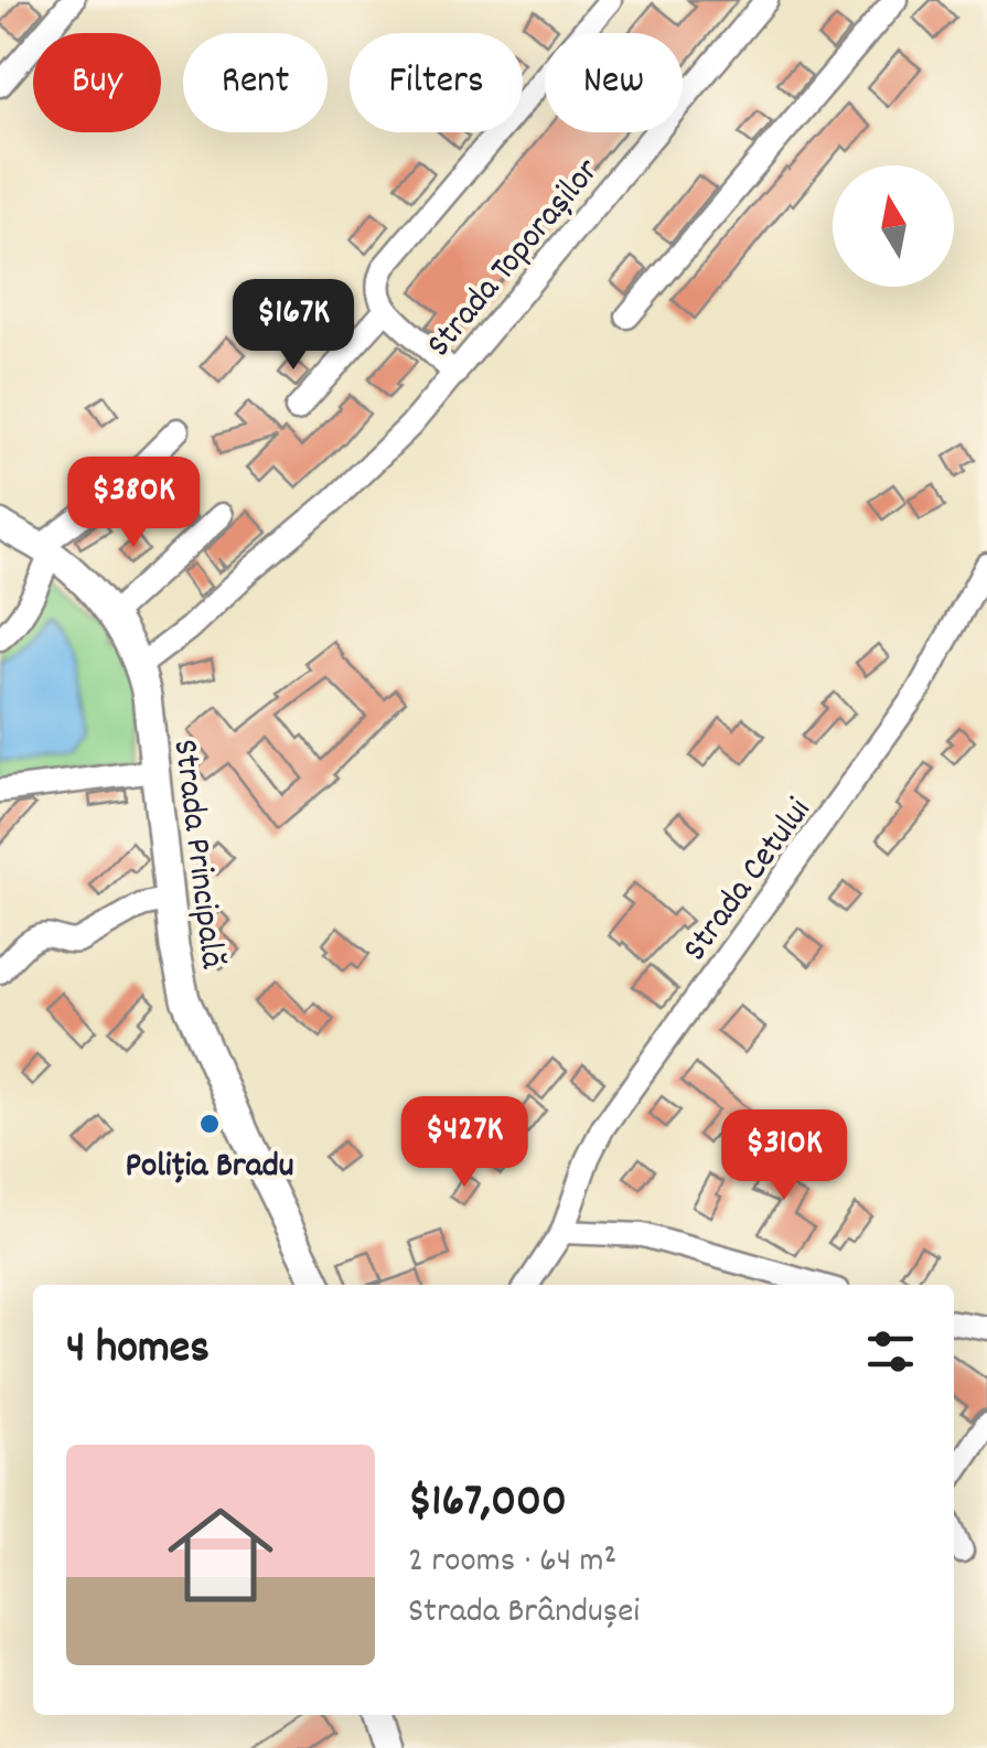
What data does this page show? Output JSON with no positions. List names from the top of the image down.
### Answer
{
  "streets": {
    "main road": ["Strada Principală"],
    "street": ["Strada Toporașilor", "Strada Cetului"]
  },
  "crossings": [
    ["Strada Toporașilor", "Strada Principală"]
  ],
  "places": ["Poliția Bradu"],
  "north": "top",
  "page": {
    "chip": [
      "Buy",
      "Rent",
      "Filters",
      "New"
    ],
    "price": [
      "$167K",
      "$380K",
      "$427K",
      "$310K"
    ],
    "heading": "4 homes",
    "list": [
      {
        "name": "$167,000",
        "note": "2 rooms · 64 m² · Strada Brândușei"
      }
    ]
  }
}
